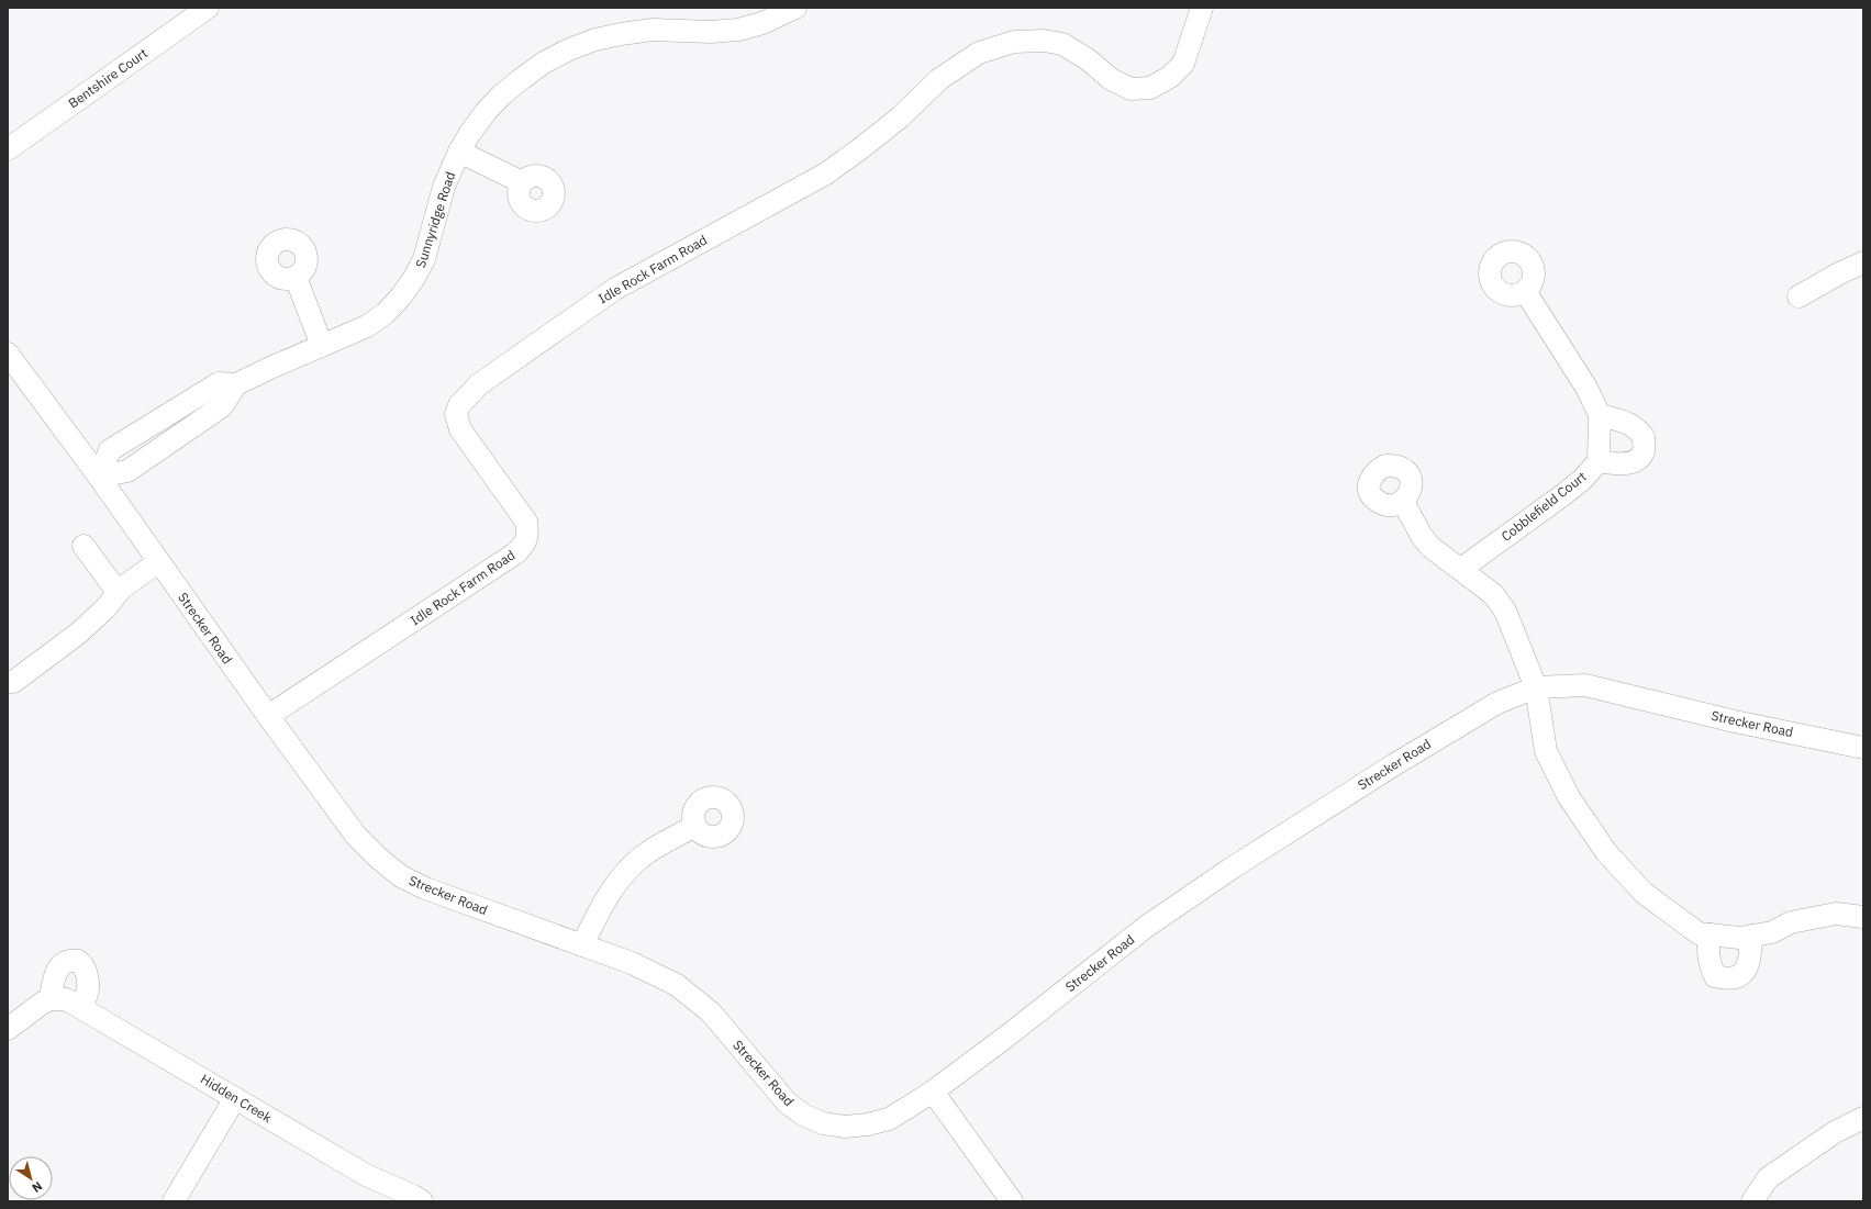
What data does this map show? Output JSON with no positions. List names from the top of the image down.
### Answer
{
  "streets": {
    "street": [
      "Bentshire Court",
      "Sunnyridge Road",
      "Idle Rock Farm Road",
      "Cobblefield Court",
      "Strecker Road",
      "Hidden Creek"
    ]
  },
  "crossings": [
    ["Sunnyridge Road", "Strecker Road"],
    ["Idle Rock Farm Road", "Strecker Road"]
  ],
  "north": "bottom right"
}
